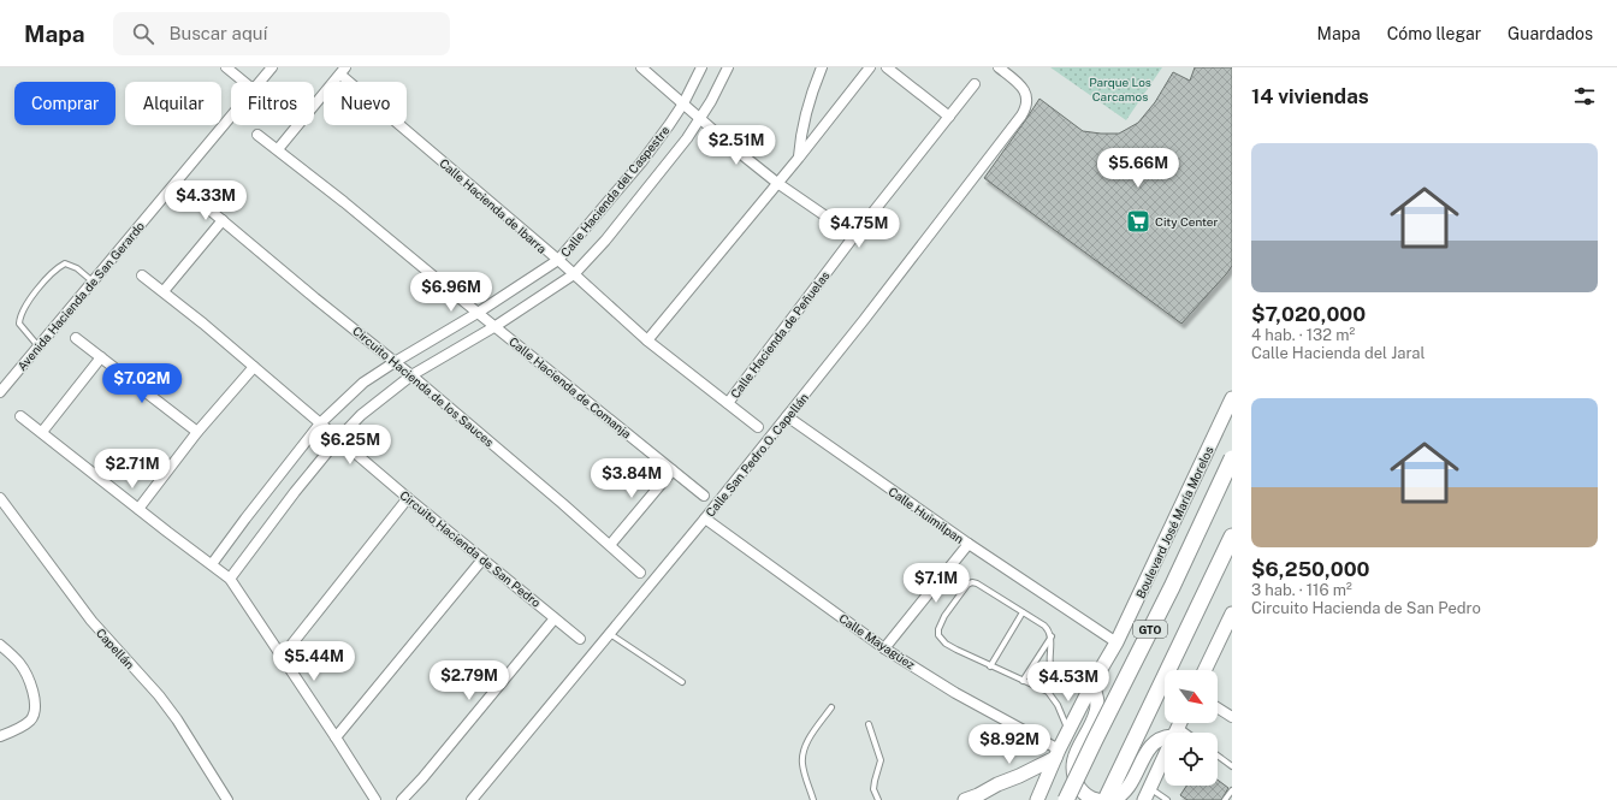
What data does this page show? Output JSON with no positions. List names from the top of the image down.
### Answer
{
  "streets": {
    "main road": ["Boulevard José María Morelos", "GTO"],
    "street": [
      "Calle Hacienda del Caspestre",
      "Calle Hacienda de Ibarra",
      "Avenida Hacienda de San Gerardo",
      "Calle Hacienda de Peñuelas",
      "Circuito Hacienda de los Sauces",
      "Calle Hacienda de Comanja",
      "Calle San Pedro O. Capellán",
      "Calle Huimilpan",
      "Circuito Hacienda de San Pedro",
      "Calle Mayagüez",
      "Capellán"
    ]
  },
  "crossings": [
    ["Calle Hacienda del Caspestre", "Calle Hacienda de Ibarra"],
    ["Calle Hacienda del Caspestre", "Circuito Hacienda de los Sauces"],
    ["Calle Hacienda del Caspestre", "Calle Hacienda de Comanja"],
    ["Calle Hacienda del Caspestre", "Circuito Hacienda de San Pedro"],
    ["Calle Hacienda de Ibarra", "Calle Hacienda de Peñuelas"],
    ["Calle San Pedro O. Capellán", "Calle Huimilpan"],
    ["Calle San Pedro O. Capellán", "Calle Mayagüez"],
    ["Calle Huimilpan", "Boulevard José María Morelos"],
    ["Boulevard José María Morelos", "Calle Mayagüez"]
  ],
  "parks": ["Parque Los Carcamos"],
  "places": {
    "supermarket": ["City Center"]
  },
  "north": "bottom right",
  "page": {
    "header": "Mapa",
    "search": "Buscar aquí",
    "nav": ["Mapa", "Cómo llegar", "Guardados"],
    "heading": "14 viviendas",
    "chip": [
      "Comprar",
      "Alquilar",
      "Filtros",
      "Nuevo"
    ],
    "price": [
      "$2.51M",
      "$5.66M",
      "$4.33M",
      "$4.75M",
      "$6.96M",
      "$7.02M",
      "$6.25M",
      "$2.71M",
      "$3.84M",
      "$7.1M",
      "$5.44M",
      "$2.79M",
      "$4.53M",
      "$8.92M"
    ],
    "list": [
      {
        "name": "$7,020,000",
        "note": "4 hab. · 132 m² · Calle Hacienda del Jaral"
      },
      {
        "name": "$6,250,000",
        "note": "3 hab. · 116 m² · Circuito Hacienda de San Pedro"
      }
    ]
  }
}
